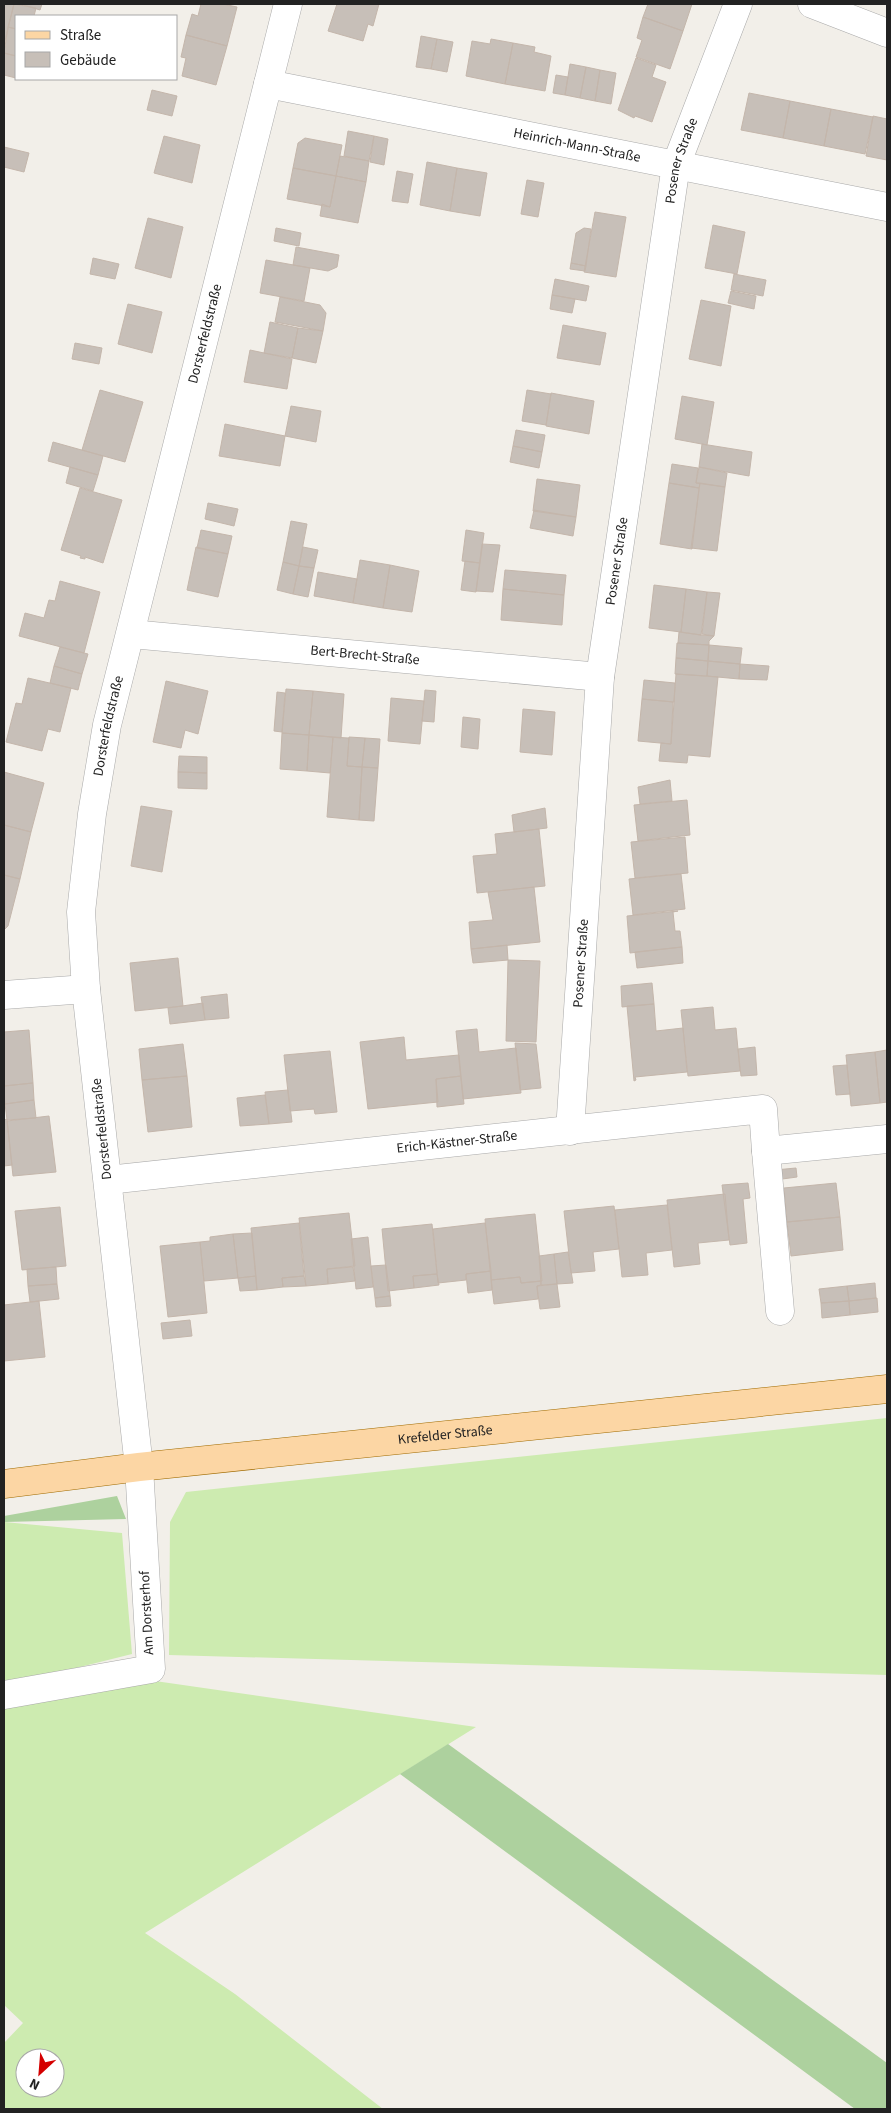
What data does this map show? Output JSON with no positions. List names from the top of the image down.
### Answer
{
  "streets": {
    "main road": ["Krefelder Straße"],
    "street": [
      "Heinrich-Mann-Straße",
      "Posener Straße",
      "Dorsterfeldstraße",
      "Bert-Brecht-Straße",
      "Erich-Kästner-Straße",
      "Am Dorsterhof"
    ]
  },
  "crossings": [
    ["Heinrich-Mann-Straße", "Posener Straße"],
    ["Heinrich-Mann-Straße", "Dorsterfeldstraße"],
    ["Posener Straße", "Bert-Brecht-Straße"],
    ["Posener Straße", "Erich-Kästner-Straße"],
    ["Dorsterfeldstraße", "Bert-Brecht-Straße"],
    ["Dorsterfeldstraße", "Erich-Kästner-Straße"],
    ["Dorsterfeldstraße", "Krefelder Straße"],
    ["Dorsterfeldstraße", "Am Dorsterhof"],
    ["Krefelder Straße", "Am Dorsterhof"]
  ],
  "legend": ["Straße", "Gebäude"],
  "north": "bottom left"
}
